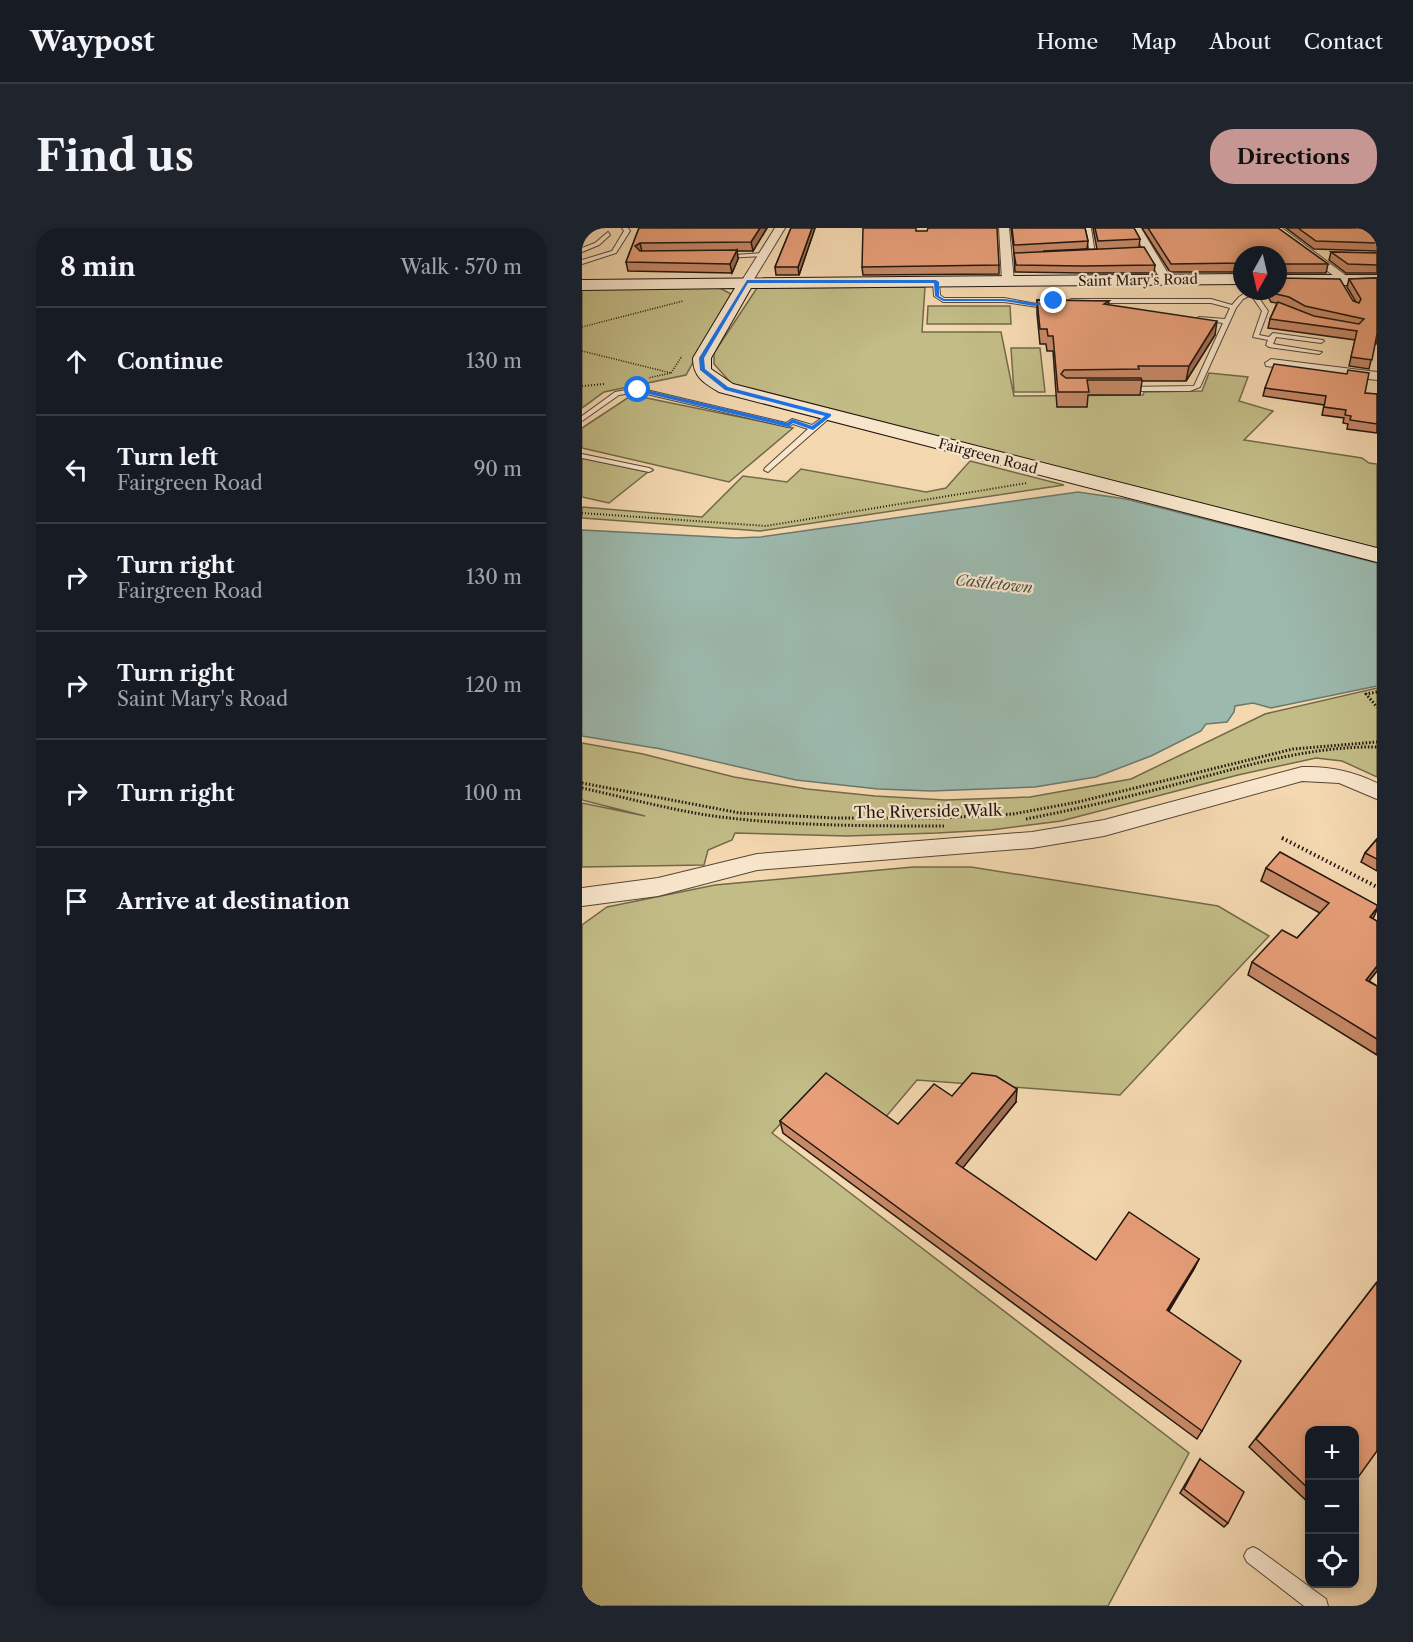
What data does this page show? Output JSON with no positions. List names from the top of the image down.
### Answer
{
  "streets": {
    "main road": ["Saint Mary's Road", "Fairgreen Road"],
    "path": ["The Riverside Walk"]
  },
  "crossings": [
    ["Saint Mary's Road", "Fairgreen Road"]
  ],
  "water": ["Castletown"],
  "north": "bottom",
  "page": {
    "header": "Waypost",
    "nav": [
      "Home",
      "Map",
      "About",
      "Contact"
    ],
    "buttons": "Directions",
    "title": "Find us",
    "heading": ["8 min", "Walk · 570 m"],
    "list": [
      ["Continue", "130 m"],
      ["Turn left", "Fairgreen Road", "90 m"],
      ["Turn right", "Fairgreen Road", "130 m"],
      ["Turn right", "Saint Mary's Road", "120 m"],
      ["Turn right", "100 m"],
      "Arrive at destination"
    ],
    "map_buttons": ["+", "−"]
  }
}
